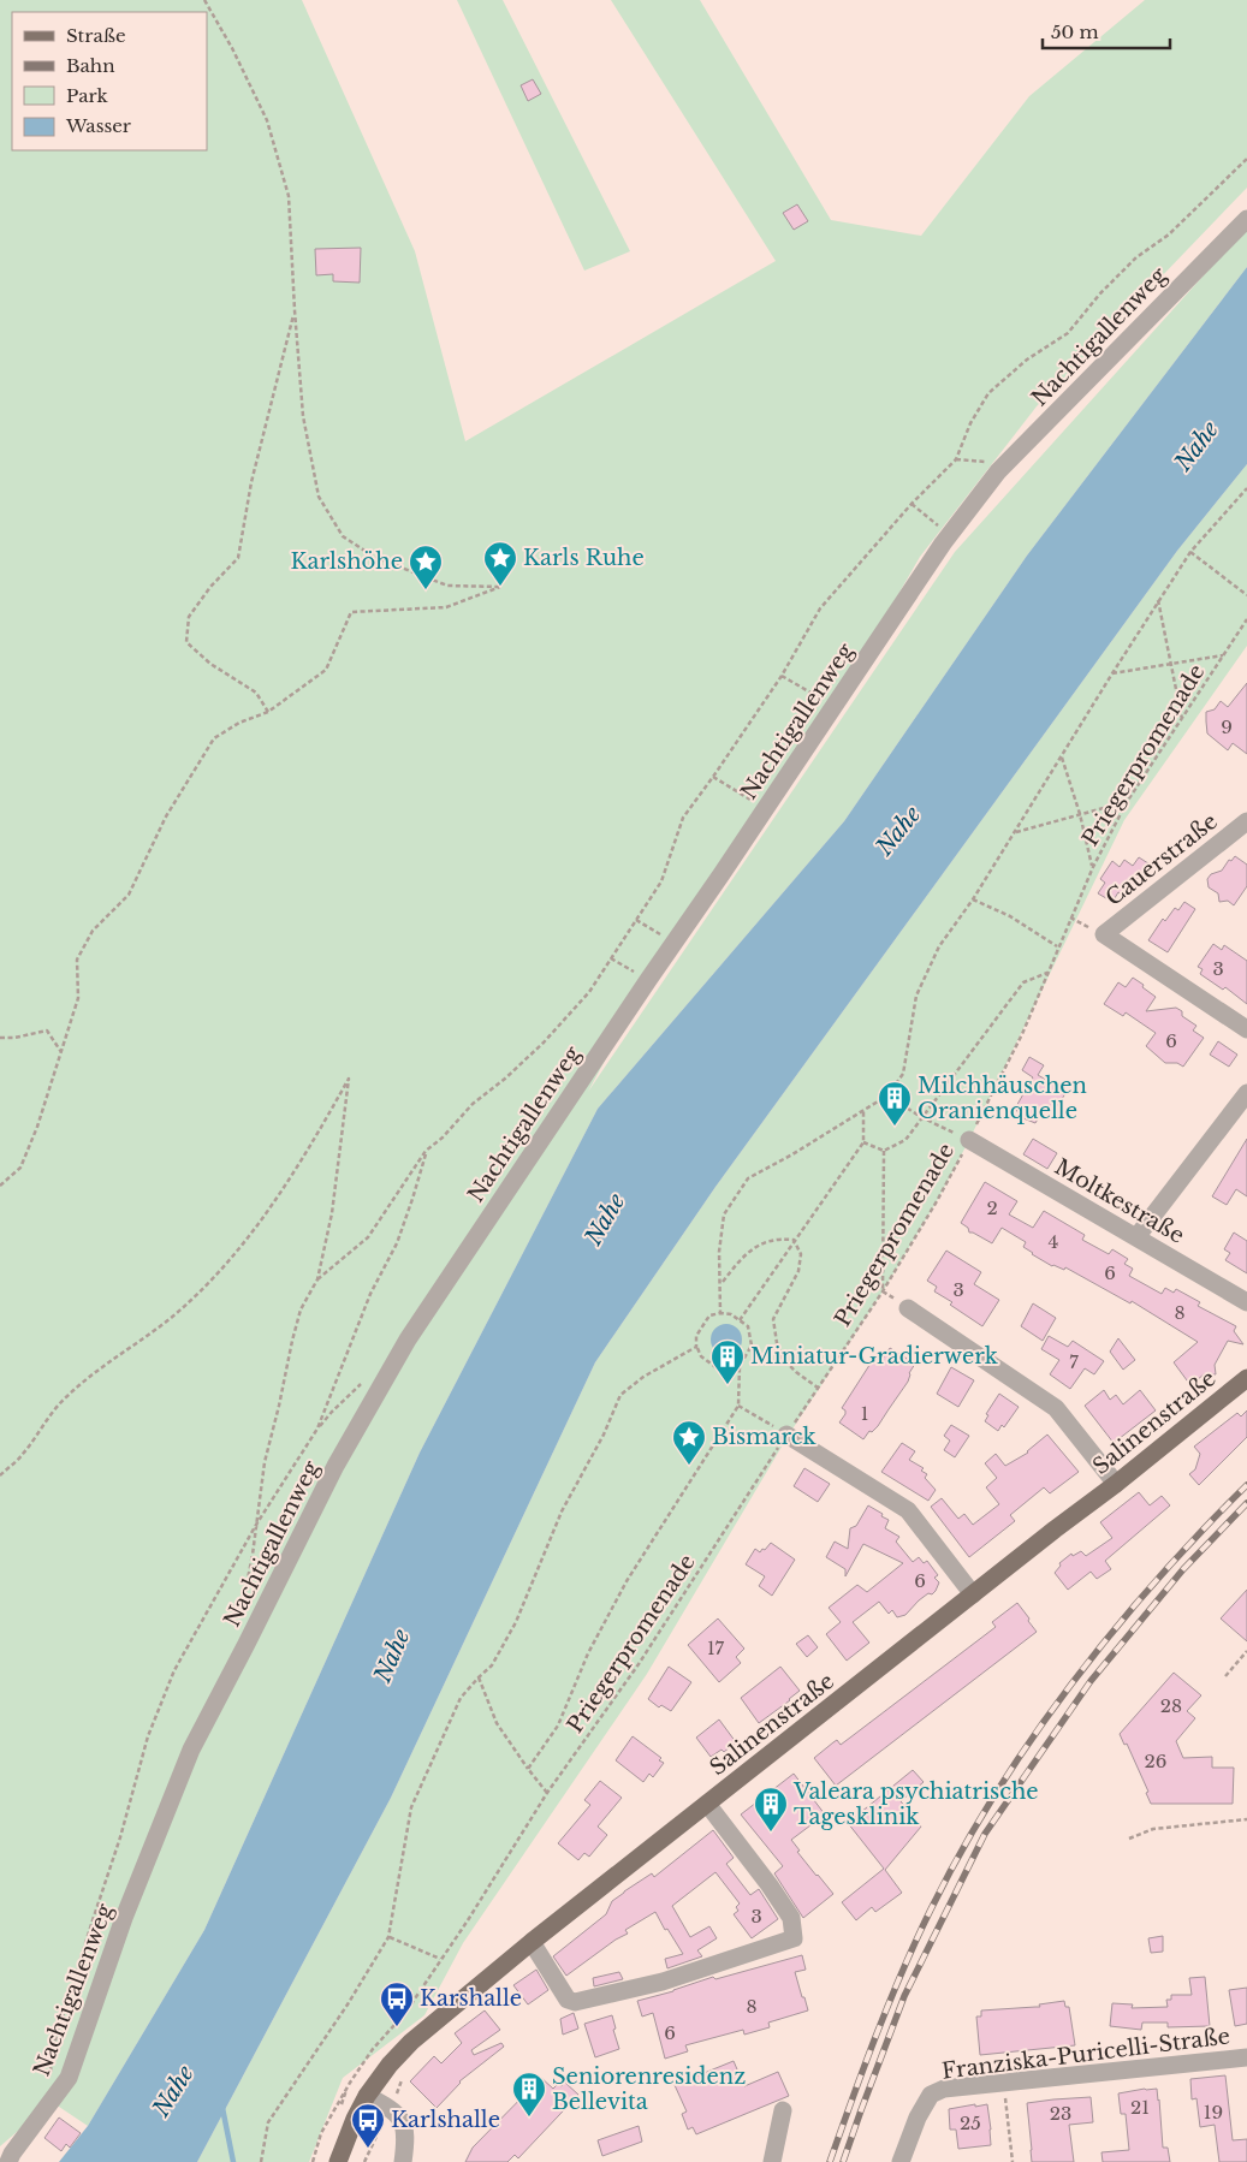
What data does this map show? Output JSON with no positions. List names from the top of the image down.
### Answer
{
  "streets": {
    "main road": ["Salinenstraße"],
    "street": [
      "Nachtigallenweg",
      "Cauerstraße",
      "Moltkestraße",
      "Franziska-Puricelli-Straße"
    ],
    "path": ["Priegerpromenade"]
  },
  "crossings": [
    ["Priegerpromenade", "Moltkestraße"]
  ],
  "water": ["Nahe"],
  "places": {
    "place": ["Karls Ruhe", "Karlshöhe", "Bismarck"],
    "building": [
      "Milchhäuschen Oranienquelle",
      "Miniatur-Gradierwerk",
      "Valeara psychiatrische Tagesklinik",
      "Seniorenresidenz Bellevita"
    ],
    "bus stop": ["Karshalle", "Karlshalle"]
  },
  "house_numbers": [
    "9",
    "3",
    "6",
    "2",
    "4",
    "6",
    "3",
    "8",
    "7",
    "1",
    "6",
    "17",
    "28",
    "26",
    "3",
    "8",
    "6",
    "21",
    "19",
    "23",
    "25"
  ],
  "legend": [
    "Straße",
    "Bahn",
    "Park",
    "Wasser"
  ],
  "scale_bar": "50 m"
}
